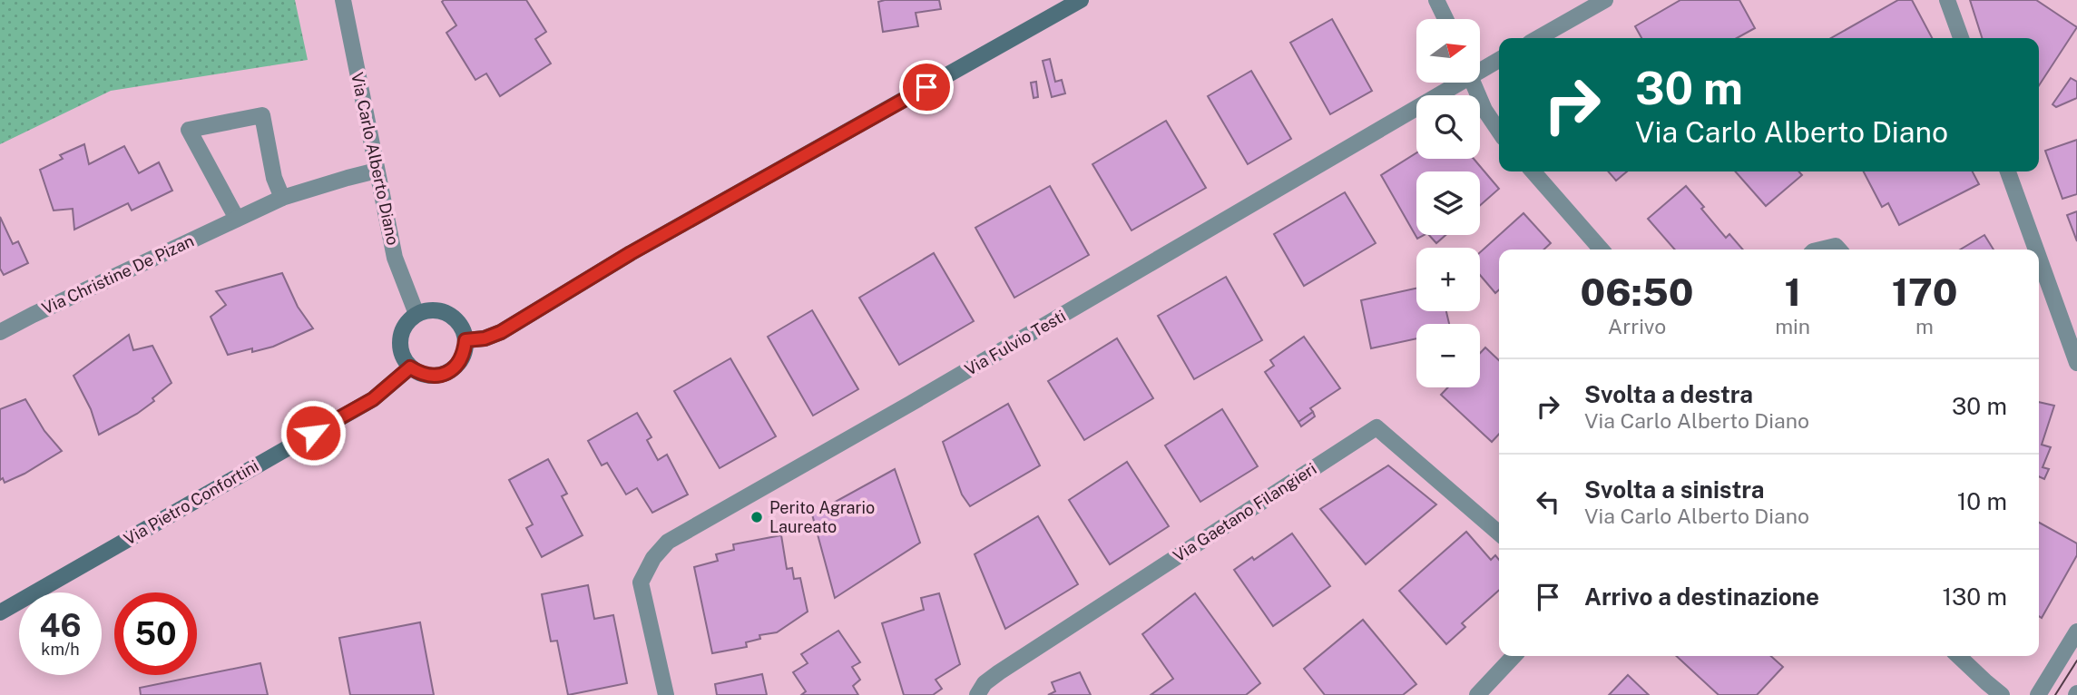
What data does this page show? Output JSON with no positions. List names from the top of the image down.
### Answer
{
  "streets": {
    "main road": ["Via Pietro Confortini"],
    "street": [
      "Via Carlo Alberto Diano",
      "Via Christine De Pizan",
      "Via Fulvio Testi",
      "Via Gaetano Filangieri"
    ]
  },
  "crossings": [
    ["Via Carlo Alberto Diano", "Via Christine De Pizan"],
    ["Via Carlo Alberto Diano", "Via Pietro Confortini"]
  ],
  "places": ["Perito Agrario Laureato"],
  "north": "right",
  "page": {
    "map_buttons": ["+", "−"],
    "turn": ["30 m", "Via Carlo Alberto Diano"],
    "eta": [
      "06:50",
      "Arrivo",
      "1",
      "min",
      "170",
      "m"
    ],
    "list": [
      {
        "name": "Svolta a destra",
        "note": "Via Carlo Alberto Diano",
        "value": "30 m"
      },
      {
        "name": "Svolta a sinistra",
        "note": "Via Carlo Alberto Diano",
        "value": "10 m"
      },
      {
        "name": "Arrivo a destinazione",
        "value": "130 m"
      }
    ],
    "speed": "46 km/h",
    "limit": "50"
  }
}
